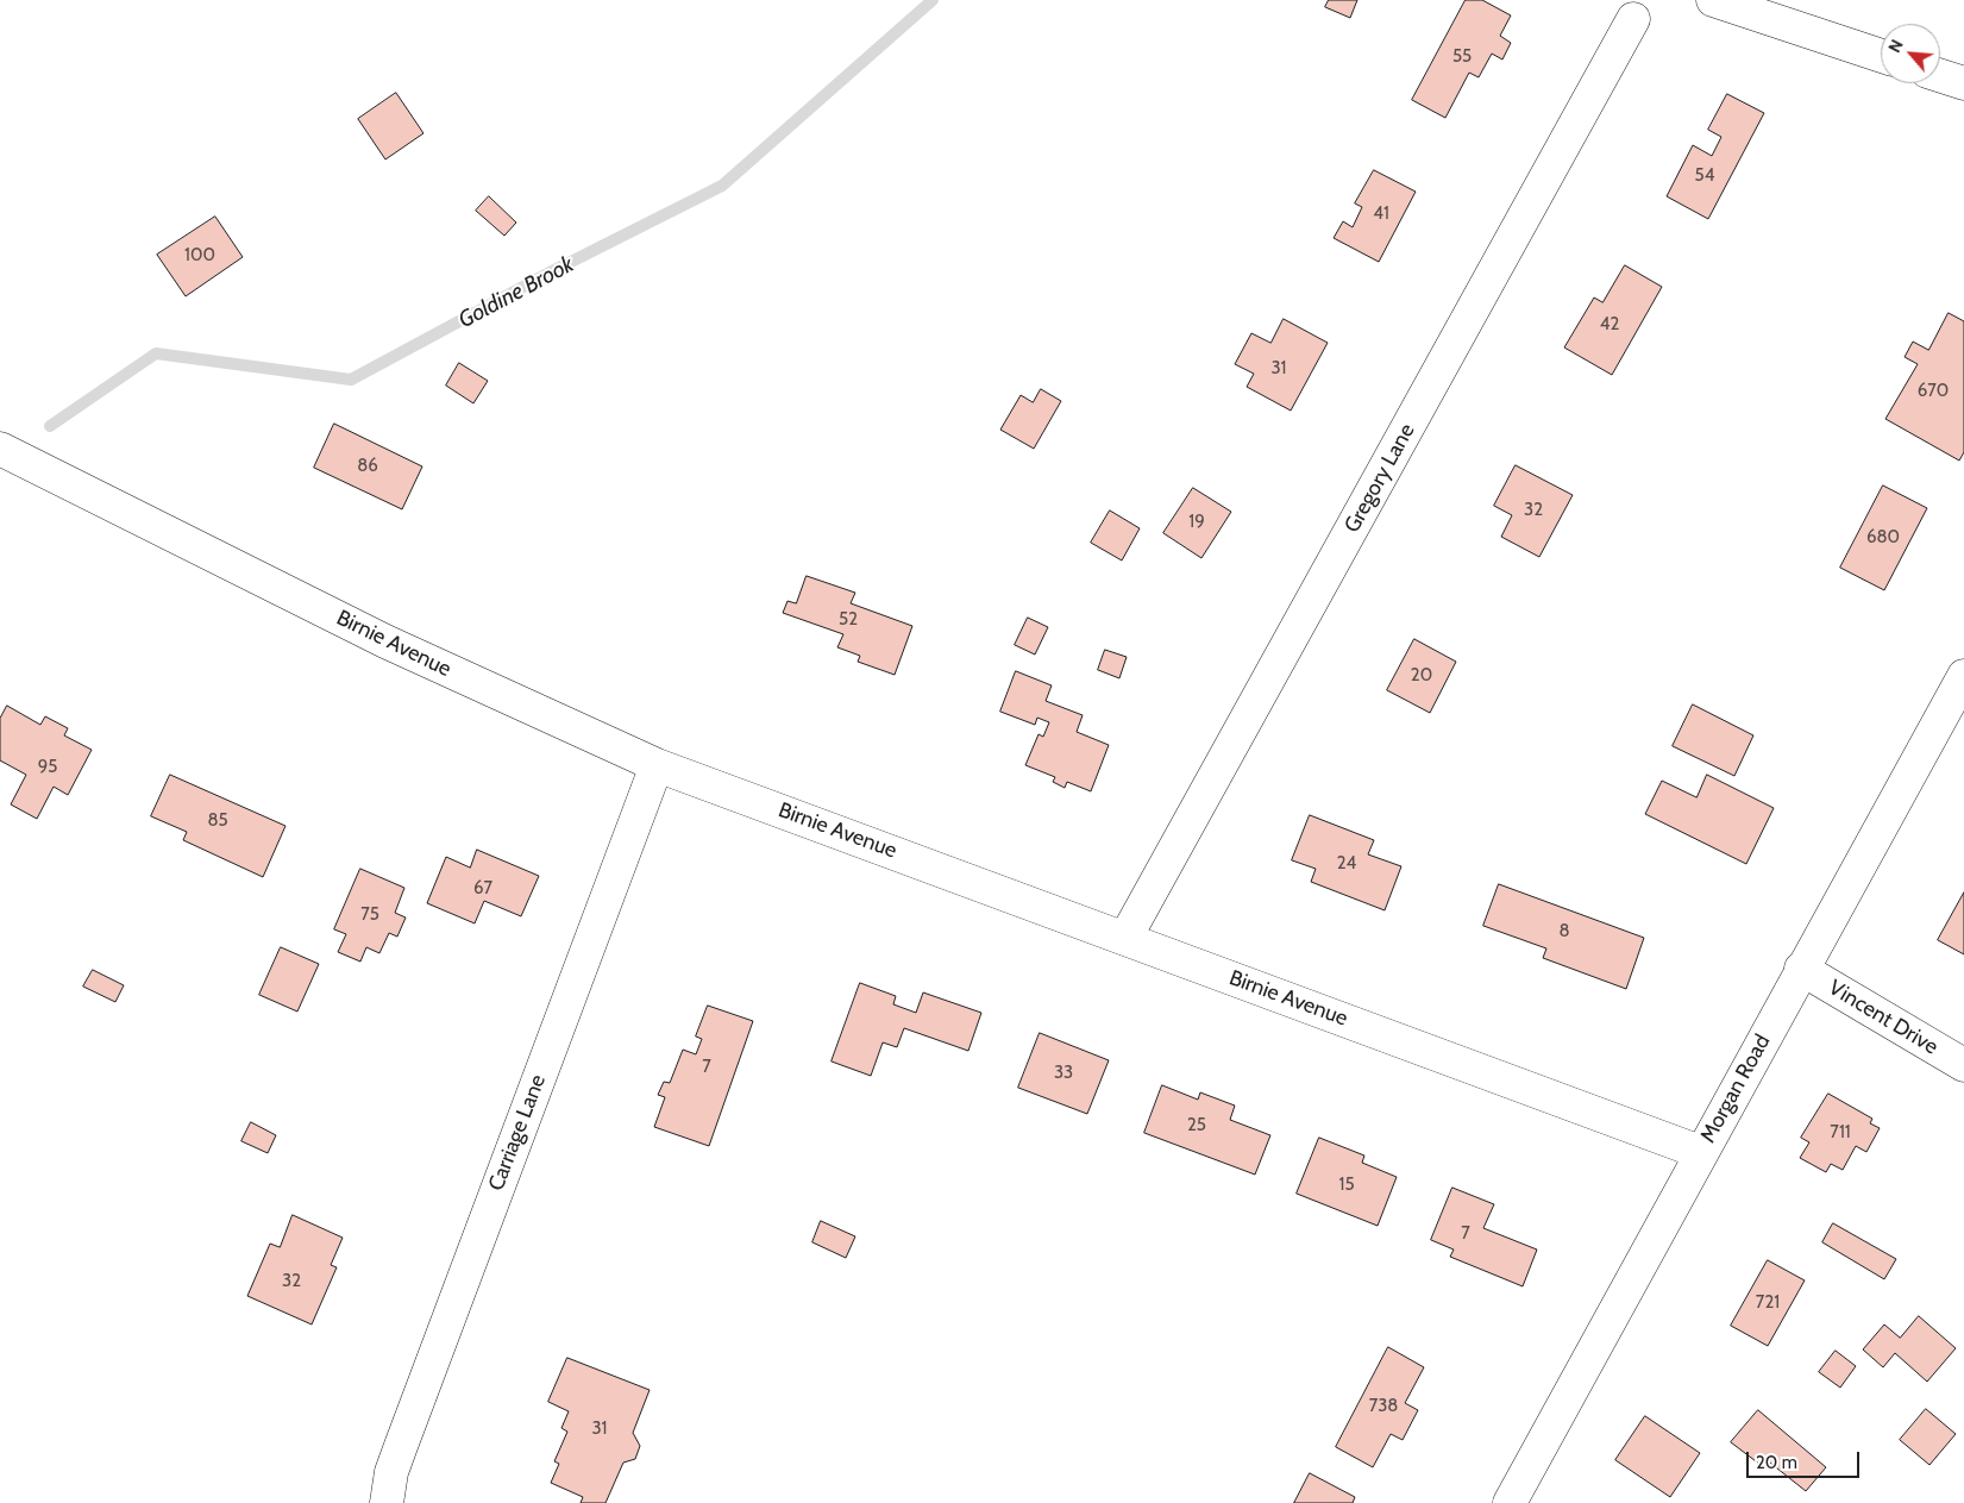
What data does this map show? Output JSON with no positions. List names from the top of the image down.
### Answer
{
  "streets": {
    "street": [
      "Gregory Lane",
      "Birnie Avenue",
      "Vincent Drive",
      "Morgan Road",
      "Carriage Lane"
    ]
  },
  "crossings": [
    ["Gregory Lane", "Birnie Avenue"],
    ["Birnie Avenue", "Morgan Road"],
    ["Birnie Avenue", "Carriage Lane"],
    ["Vincent Drive", "Morgan Road"]
  ],
  "water": ["Goldine Brook"],
  "house_numbers": [
    "55",
    "54",
    "41",
    "100",
    "42",
    "31",
    "670",
    "86",
    "32",
    "19",
    "680",
    "52",
    "20",
    "95",
    "85",
    "24",
    "67",
    "75",
    "8",
    "7",
    "33",
    "25",
    "711",
    "15",
    "7",
    "32",
    "721",
    "738",
    "31"
  ],
  "scale_bar": "20 m",
  "north": "top left"
}
